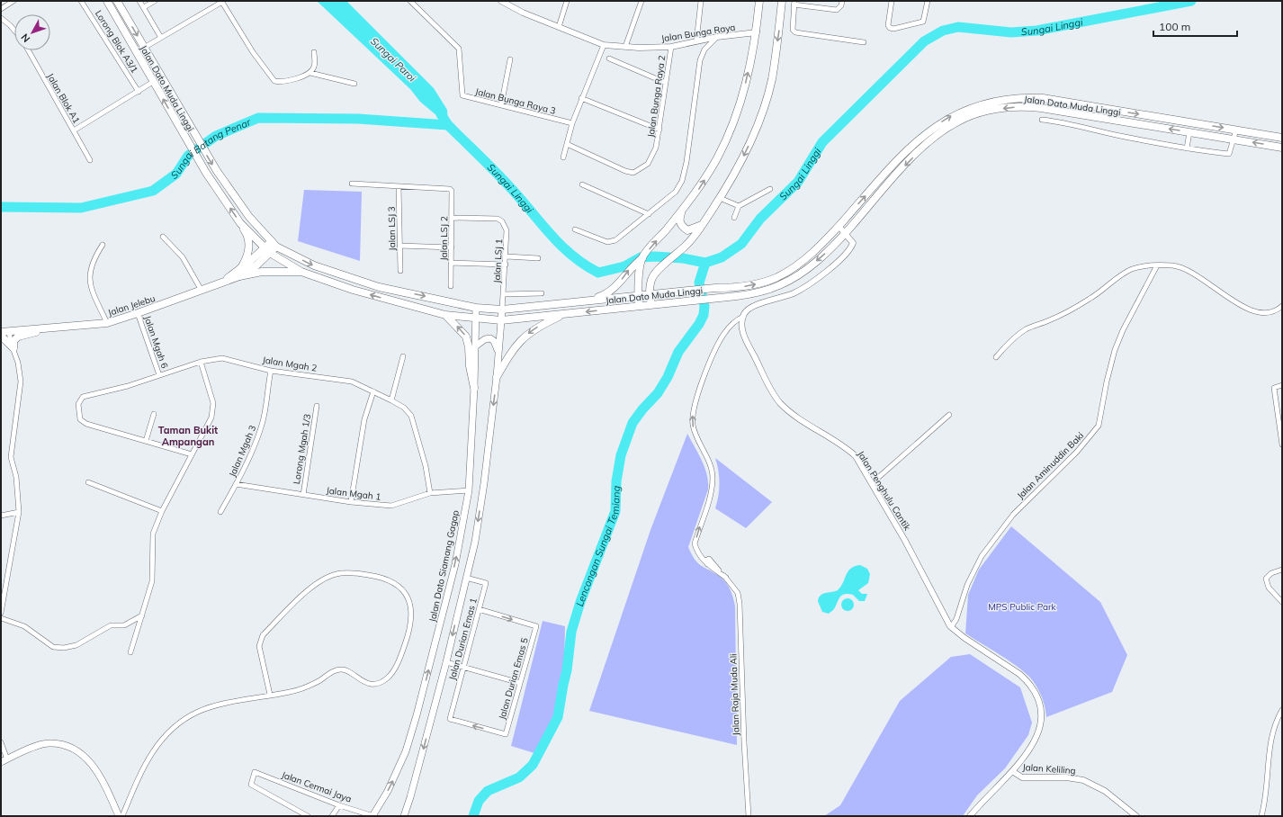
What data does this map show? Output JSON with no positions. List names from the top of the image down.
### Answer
{
  "streets": {
    "main road": ["Jalan Dato Muda Linggi", "Jalan Jelebu", "Jalan Dato Siamang Gagap"],
    "street": [
      "Jalan Bunga Raya",
      "Lorong Blok A3/1",
      "Jalan Bunga Raya 2",
      "Jalan Blok A1",
      "Jalan Bunga Raya 3",
      "Jalan LSJ 3",
      "Jalan LSJ 2",
      "Jalan LSJ 1",
      "Jalan Mgah 6",
      "Jalan Mgah 2",
      "Lorong Mgah 1/3",
      "Jalan Mgah 3",
      "Jalan Aminuddin Baki",
      "Jalan Penghulu Cantik",
      "Jalan Mgah 1",
      "Jalan Durian Emas 1",
      "Jalan Durian Emas 5",
      "Jalan Raja Muda Ali",
      "Jalan Keliling",
      "Jalan Cermai Jaya"
    ]
  },
  "crossings": [
    ["Jalan Bunga Raya", "Jalan Bunga Raya 2"],
    ["Jalan Dato Muda Linggi", "Jalan LSJ 1"],
    ["Jalan Dato Muda Linggi", "Jalan Jelebu"],
    ["Jalan Dato Muda Linggi", "Jalan Dato Siamang Gagap"],
    ["Jalan LSJ 3", "Jalan LSJ 2"],
    ["Jalan LSJ 2", "Jalan LSJ 1"],
    ["Jalan Jelebu", "Jalan Mgah 6"],
    ["Jalan Mgah 6", "Jalan Mgah 2"],
    ["Jalan Mgah 2", "Jalan Mgah 3"],
    ["Jalan Mgah 2", "Jalan Mgah 1"],
    ["Lorong Mgah 1/3", "Jalan Mgah 1"],
    ["Jalan Mgah 3", "Jalan Mgah 1"],
    ["Jalan Aminuddin Baki", "Jalan Penghulu Cantik"],
    ["Jalan Penghulu Cantik", "Jalan Raja Muda Ali"],
    ["Jalan Penghulu Cantik", "Jalan Keliling"],
    ["Jalan Mgah 1", "Jalan Dato Siamang Gagap"],
    ["Jalan Dato Siamang Gagap", "Jalan Cermai Jaya"],
    ["Jalan Durian Emas 1", "Jalan Durian Emas 5"]
  ],
  "one_way": ["Jalan Raja Muda Ali"],
  "districts": ["Taman Bukit Ampangan"],
  "water": [
    "Sungai Linggi",
    "Sungai Paroi",
    "Sungai Batang Penar",
    "Lencongan Sungai Temiang"
  ],
  "parks": ["MPS Public Park"],
  "scale_bar": "100 m",
  "north": "bottom left"
}
